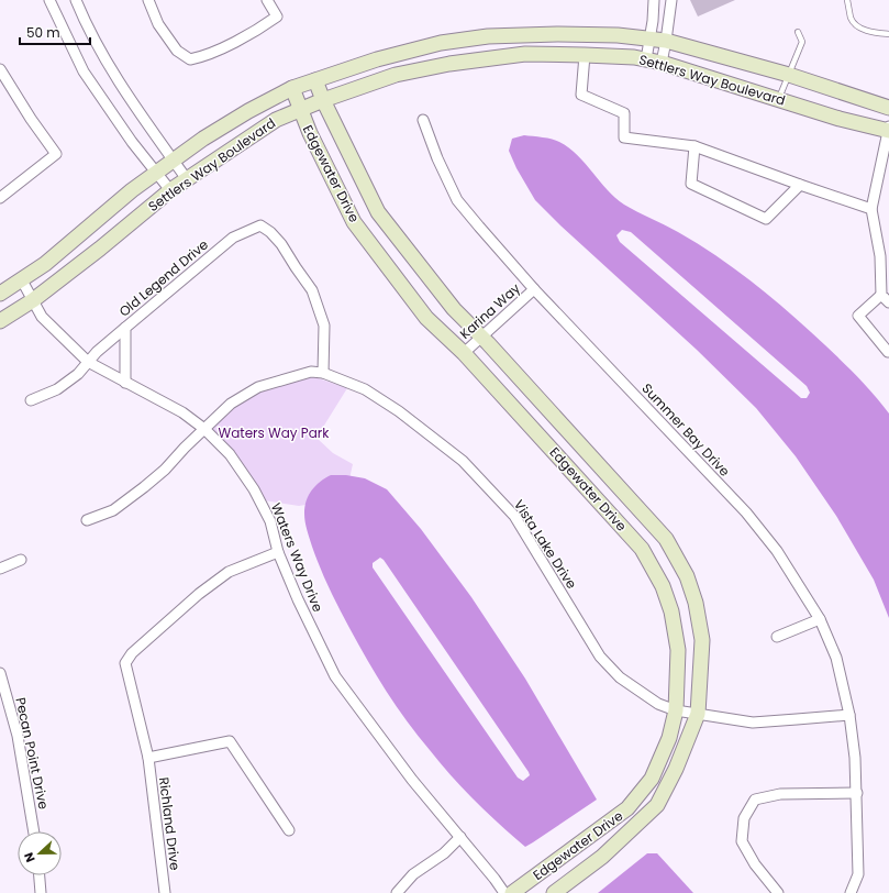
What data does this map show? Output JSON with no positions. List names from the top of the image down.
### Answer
{
  "streets": {
    "street": [
      "Settlers Way Boulevard",
      "Edgewater Drive",
      "Old Legend Drive",
      "Karina Way",
      "Summer Bay Drive",
      "Vista Lake Drive",
      "Waters Way Drive",
      "Pecan Point Drive",
      "Richland Drive"
    ]
  },
  "crossings": [
    ["Settlers Way Boulevard", "Edgewater Drive"],
    ["Settlers Way Boulevard", "Waters Way Drive"],
    ["Edgewater Drive", "Karina Way"],
    ["Edgewater Drive", "Vista Lake Drive"],
    ["Old Legend Drive", "Vista Lake Drive"],
    ["Old Legend Drive", "Waters Way Drive"],
    ["Karina Way", "Summer Bay Drive"],
    ["Summer Bay Drive", "Vista Lake Drive"],
    ["Vista Lake Drive", "Waters Way Drive"],
    ["Waters Way Drive", "Richland Drive"]
  ],
  "parks": ["Waters Way Park"],
  "scale_bar": "50 m",
  "north": "left"
}
